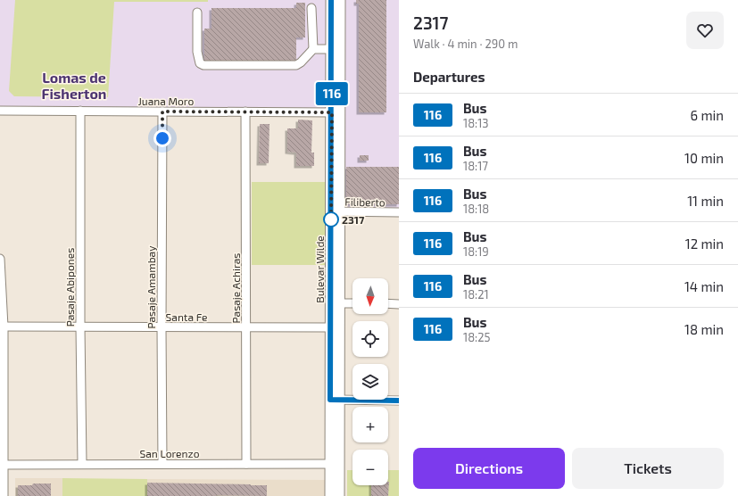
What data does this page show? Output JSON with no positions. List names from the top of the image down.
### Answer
{
  "streets": {
    "main road": ["Bulevar Wilde"],
    "street": [
      "Juana Moro",
      "Filiberto",
      "Pasaje Abipones",
      "Pasaje Amambay",
      "Pasaje Achiras",
      "Santa Fe",
      "San Lorenzo"
    ]
  },
  "crossings": [
    ["Juana Moro", "Bulevar Wilde"],
    ["Juana Moro", "Pasaje Abipones"],
    ["Juana Moro", "Pasaje Amambay"],
    ["Juana Moro", "Pasaje Achiras"],
    ["Filiberto", "Bulevar Wilde"],
    ["Bulevar Wilde", "Santa Fe"],
    ["Bulevar Wilde", "San Lorenzo"],
    ["Pasaje Abipones", "Santa Fe"],
    ["Pasaje Abipones", "San Lorenzo"],
    ["Pasaje Amambay", "Santa Fe"],
    ["Pasaje Amambay", "San Lorenzo"],
    ["Pasaje Achiras", "Santa Fe"],
    ["Pasaje Achiras", "San Lorenzo"]
  ],
  "districts": ["Lomas de Fisherton"],
  "places": ["2317"],
  "lines": ["bus line 116"],
  "north": "bottom",
  "page": {
    "on_map": "116",
    "heading": [
      ["2317", "Walk · 4 min · 290 m"],
      "Departures"
    ],
    "list": [
      {
        "mark": "116",
        "name": "Bus",
        "note": "18:13",
        "value": "6 min"
      },
      {
        "mark": "116",
        "name": "Bus",
        "note": "18:17",
        "value": "10 min"
      },
      {
        "mark": "116",
        "name": "Bus",
        "note": "18:18",
        "value": "11 min"
      },
      {
        "mark": "116",
        "name": "Bus",
        "note": "18:19",
        "value": "12 min"
      },
      {
        "mark": "116",
        "name": "Bus",
        "note": "18:21",
        "value": "14 min"
      },
      {
        "mark": "116",
        "name": "Bus",
        "note": "18:25",
        "value": "18 min"
      }
    ],
    "map_buttons": ["+", "−"],
    "buttons": ["Directions", "Tickets"]
  }
}
